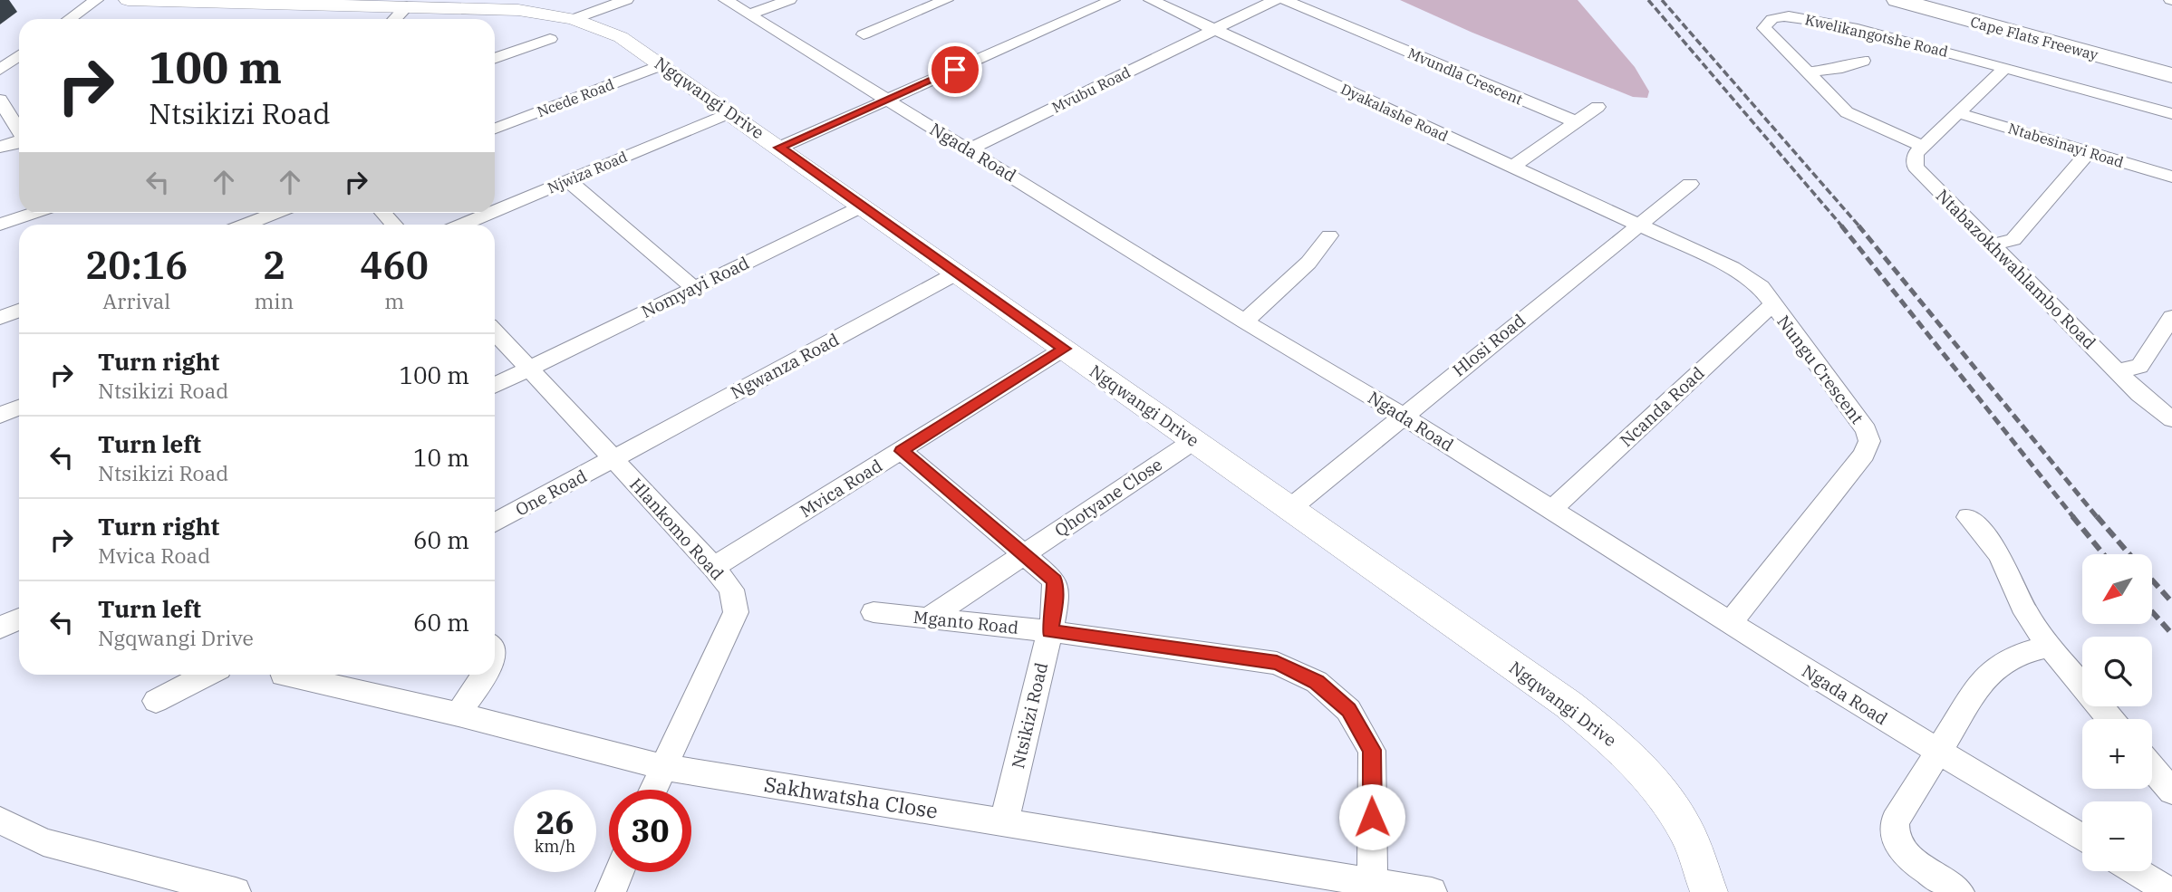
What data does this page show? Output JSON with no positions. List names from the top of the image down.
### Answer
{
  "streets": {
    "highway": ["Cape Flats Freeway"],
    "street": [
      "Kwelikangotshe Road",
      "Mvundla Crescent",
      "Mvubu Road",
      "Ncede Road",
      "Ngqwangi Drive",
      "Dyakalashe Road",
      "Ntabesinayi Road",
      "Ngada Road",
      "Njwiza Road",
      "Ntabazokhwahlambo Road",
      "Nomyayi Road",
      "Hlosi Road",
      "Ngwanza Road",
      "Nungu Crescent",
      "Ncanda Road",
      "Mvica Road",
      "One Road",
      "Qhotyane Close",
      "Hlankomo Road",
      "Mganto Road",
      "Ntsikizi Road",
      "Sakhwatsha Close"
    ]
  },
  "crossings": [
    ["Kwelikangotshe Road", "Ntabazokhwahlambo Road"],
    ["Mvubu Road", "Dyakalashe Road"],
    ["Mvubu Road", "Ngada Road"],
    ["Ncede Road", "Ngqwangi Drive"],
    ["Ngqwangi Drive", "Njwiza Road"],
    ["Ngqwangi Drive", "Nomyayi Road"],
    ["Ngqwangi Drive", "Hlosi Road"],
    ["Ngqwangi Drive", "Ngwanza Road"],
    ["Ngqwangi Drive", "Mvica Road"],
    ["Ngqwangi Drive", "Qhotyane Close"],
    ["Dyakalashe Road", "Hlosi Road"],
    ["Dyakalashe Road", "Nungu Crescent"],
    ["Ngada Road", "Hlosi Road"],
    ["Ngada Road", "Nungu Crescent"],
    ["Ngada Road", "Ncanda Road"],
    ["Nomyayi Road", "Hlankomo Road"],
    ["Hlosi Road", "Nungu Crescent"],
    ["Ngwanza Road", "One Road"],
    ["Ngwanza Road", "Hlankomo Road"],
    ["Nungu Crescent", "Ncanda Road"],
    ["Mvica Road", "Hlankomo Road"],
    ["Mvica Road", "Ntsikizi Road"],
    ["One Road", "Hlankomo Road"],
    ["Qhotyane Close", "Mganto Road"],
    ["Qhotyane Close", "Ntsikizi Road"],
    ["Hlankomo Road", "Sakhwatsha Close"],
    ["Mganto Road", "Ntsikizi Road"],
    ["Mganto Road", "Sakhwatsha Close"],
    ["Ntsikizi Road", "Sakhwatsha Close"]
  ],
  "north": "bottom left",
  "page": {
    "turn": ["100 m", "Ntsikizi Road"],
    "eta": [
      "20:16",
      "Arrival",
      "2",
      "min",
      "460",
      "m"
    ],
    "list": [
      {
        "name": "Turn right",
        "note": "Ntsikizi Road",
        "value": "100 m"
      },
      {
        "name": "Turn left",
        "note": "Ntsikizi Road",
        "value": "10 m"
      },
      {
        "name": "Turn right",
        "note": "Mvica Road",
        "value": "60 m"
      },
      {
        "name": "Turn left",
        "note": "Ngqwangi Drive",
        "value": "60 m"
      }
    ],
    "map_buttons": ["+", "−"],
    "speed": "26 km/h",
    "limit": "30"
  }
}
